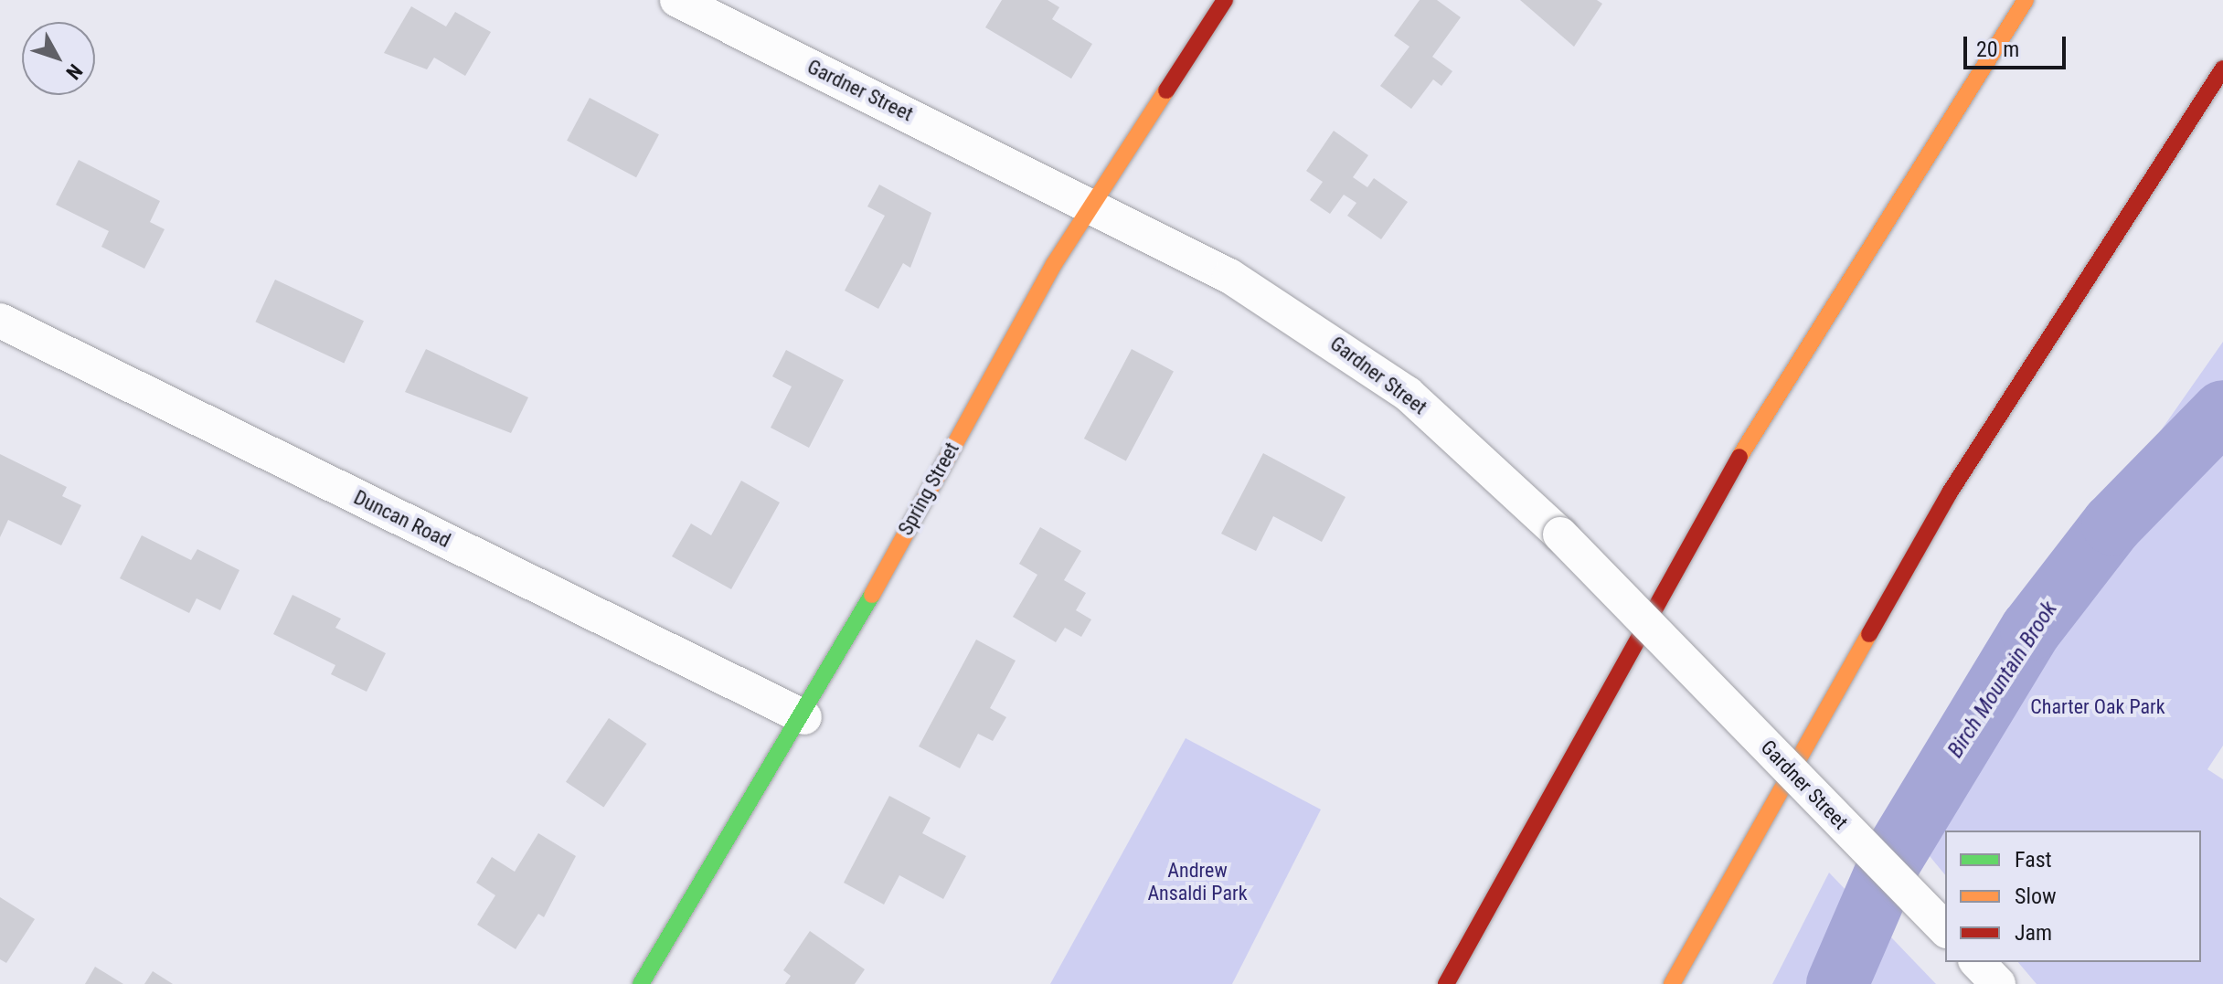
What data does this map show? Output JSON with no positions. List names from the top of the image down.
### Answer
{
  "streets": {
    "main road": ["Spring Street"],
    "street": ["Gardner Street", "Duncan Road"]
  },
  "crossings": [
    ["Gardner Street", "Spring Street"],
    ["Spring Street", "Duncan Road"]
  ],
  "water": ["Birch Mountain Brook"],
  "parks": ["Charter Oak Park", "Andrew Ansaldi Park"],
  "legend": ["Fast", "Slow", "Jam"],
  "scale_bar": "20 m",
  "north": "bottom right"
}
